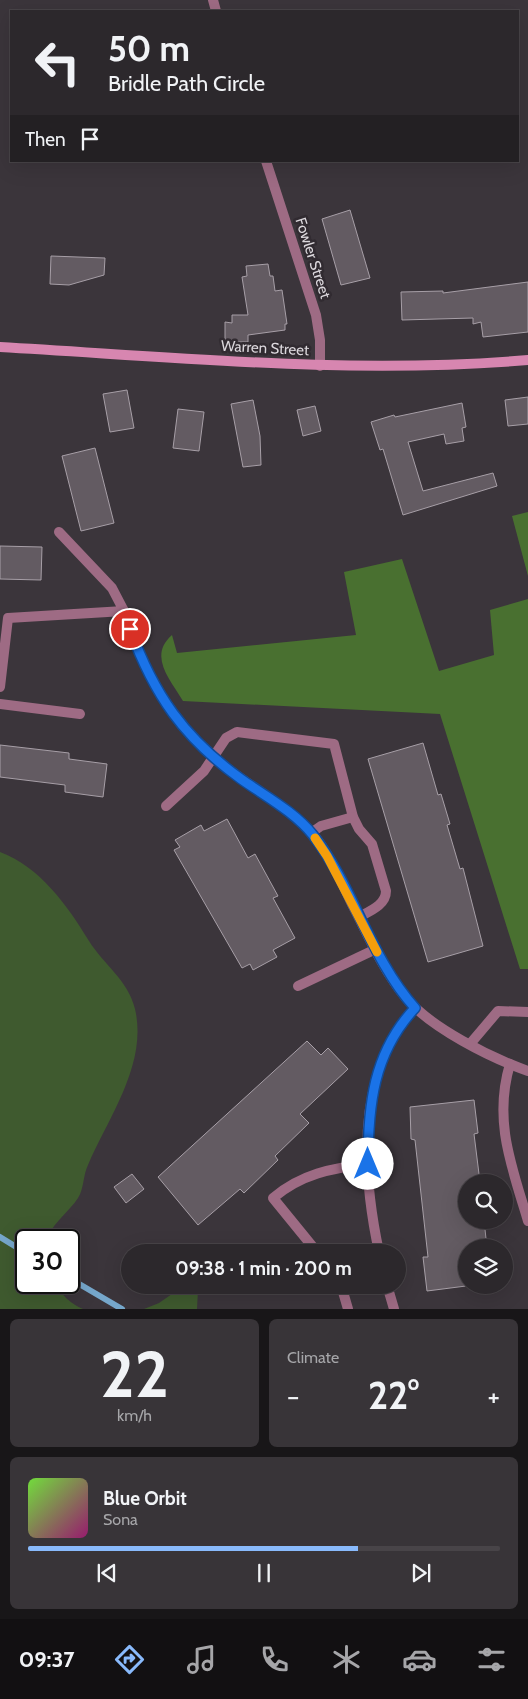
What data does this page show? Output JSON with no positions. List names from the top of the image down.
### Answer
{
  "streets": {
    "main road": ["Warren Street"],
    "street": ["Fowler Street"]
  },
  "crossings": [
    ["Fowler Street", "Warren Street"]
  ],
  "page": {
    "turn": ["50 m", "Bridle Path Circle"],
    "then": "Then",
    "limit": "30",
    "trip": "09:38 · 1 min · 200 m",
    "tile": [
      ["22", "km/h"],
      "Climate"
    ],
    "heat": ["−", "22°", "+"],
    "song": ["Blue Orbit", "Sona"],
    "tabs": "09:37"
  }
}
